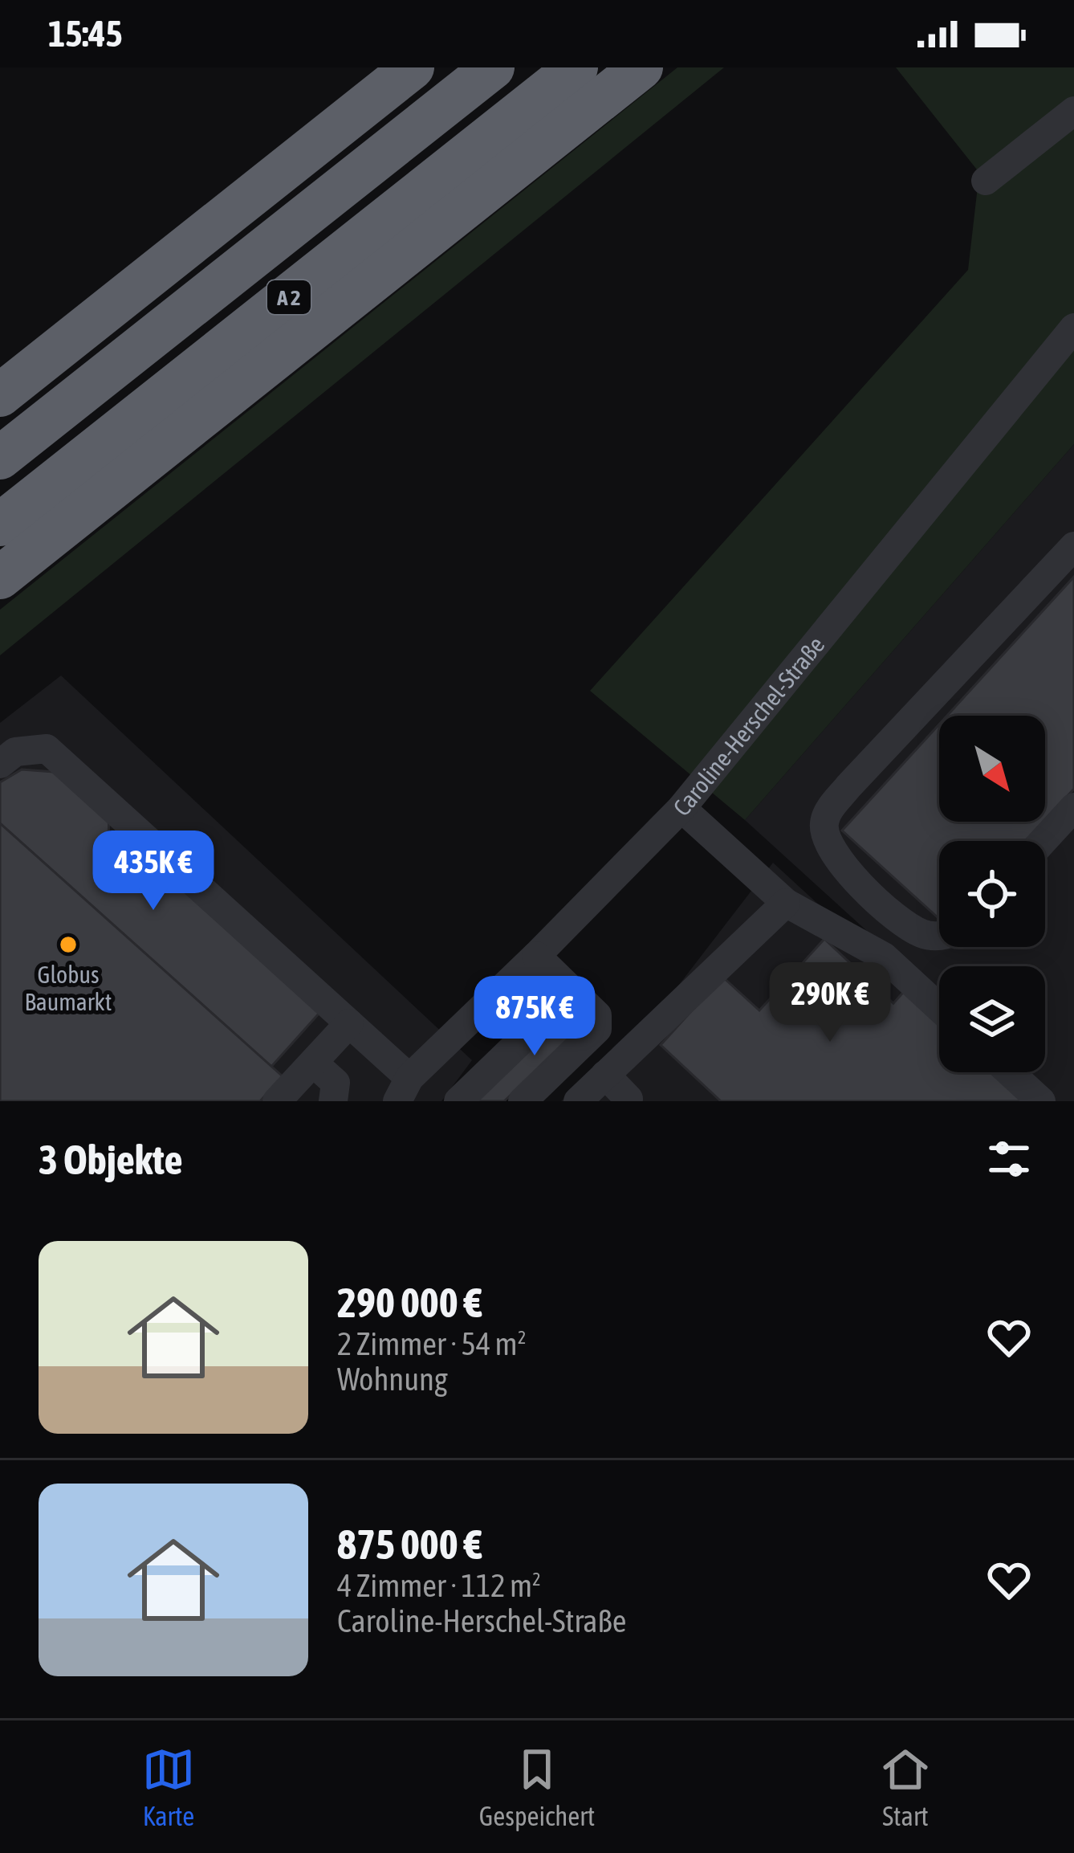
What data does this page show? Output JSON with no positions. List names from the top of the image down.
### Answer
{
  "streets": {
    "highway": ["A 2"],
    "street": ["Caroline-Herschel-Straße"]
  },
  "places": ["Globus Baumarkt"],
  "north": "bottom right",
  "page": {
    "status": "15:45",
    "price": ["435K €", "290K €", "875K €"],
    "heading": "3 Objekte",
    "list": [
      {
        "name": "290 000 €",
        "note": "2 Zimmer · 54 m² · Wohnung"
      },
      {
        "name": "875 000 €",
        "note": "4 Zimmer · 112 m² · Caroline-Herschel-Straße"
      }
    ],
    "tabs": ["Karte", "Gespeichert", "Start"]
  }
}
